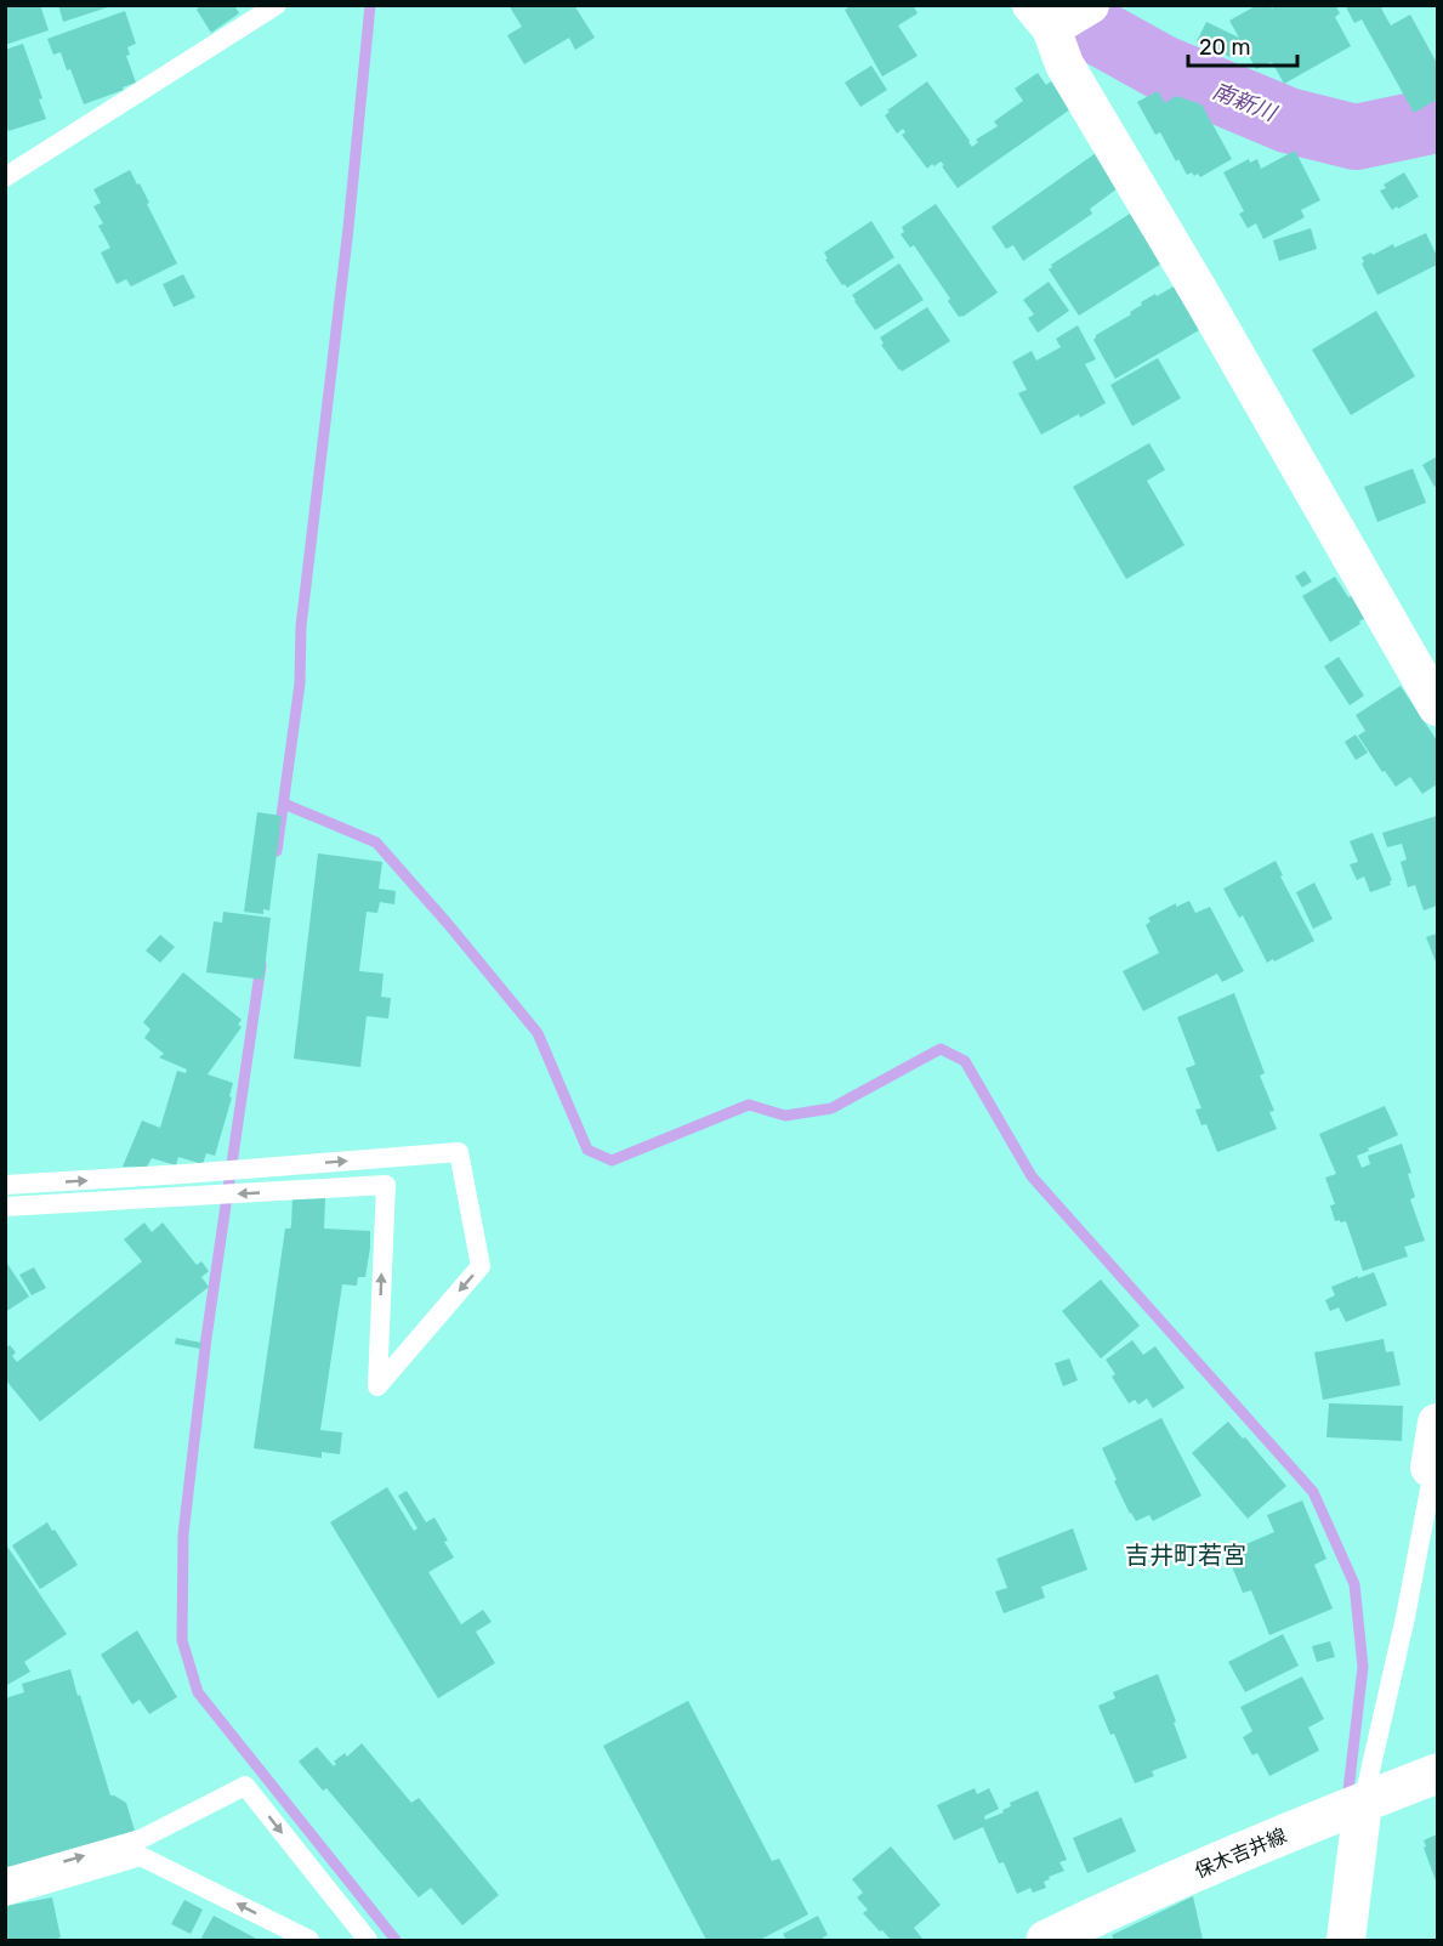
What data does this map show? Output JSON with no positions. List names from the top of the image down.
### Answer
{
  "streets": {
    "main road": ["保木吉井線"]
  },
  "districts": ["吉井町若宮"],
  "water": ["南新川"],
  "scale_bar": "20 m"
}
